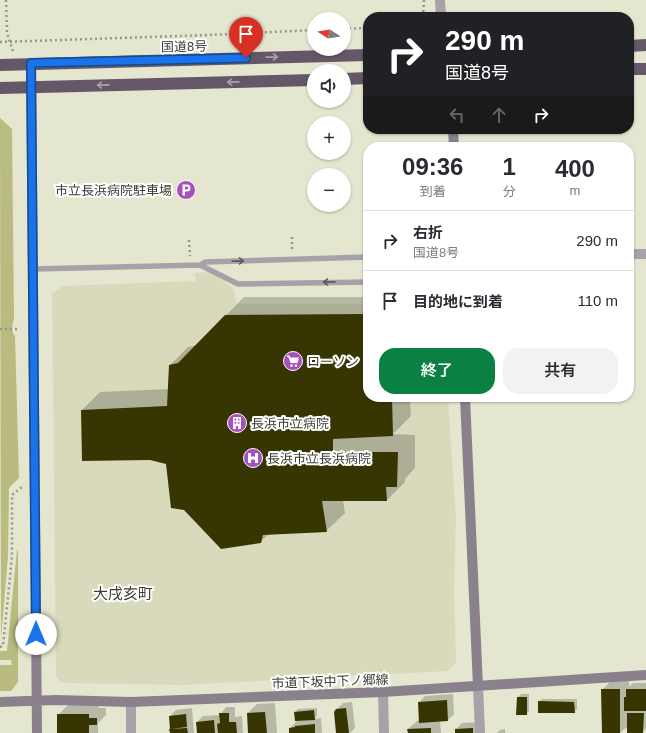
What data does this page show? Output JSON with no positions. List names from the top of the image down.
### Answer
{
  "streets": {
    "highway": ["国道8号"],
    "street": ["市道下坂中下ノ郷線"]
  },
  "districts": ["大戌亥町"],
  "places": {
    "parking": ["市立長浜病院駐車場"],
    "supermarket": ["ローソン"],
    "building": ["長浜市立病院"],
    "hospital": ["長浜市立長浜病院"]
  },
  "north": "left",
  "page": {
    "map_buttons": ["+", "−"],
    "turn": ["290 m", "国道8号"],
    "eta": [
      "09:36",
      "到着",
      "1",
      "分",
      "400",
      "m"
    ],
    "list": [
      {
        "name": "右折",
        "note": "国道8号",
        "value": "290 m"
      },
      {
        "name": "目的地に到着",
        "value": "110 m"
      }
    ],
    "buttons": ["終了", "共有"]
  }
}
